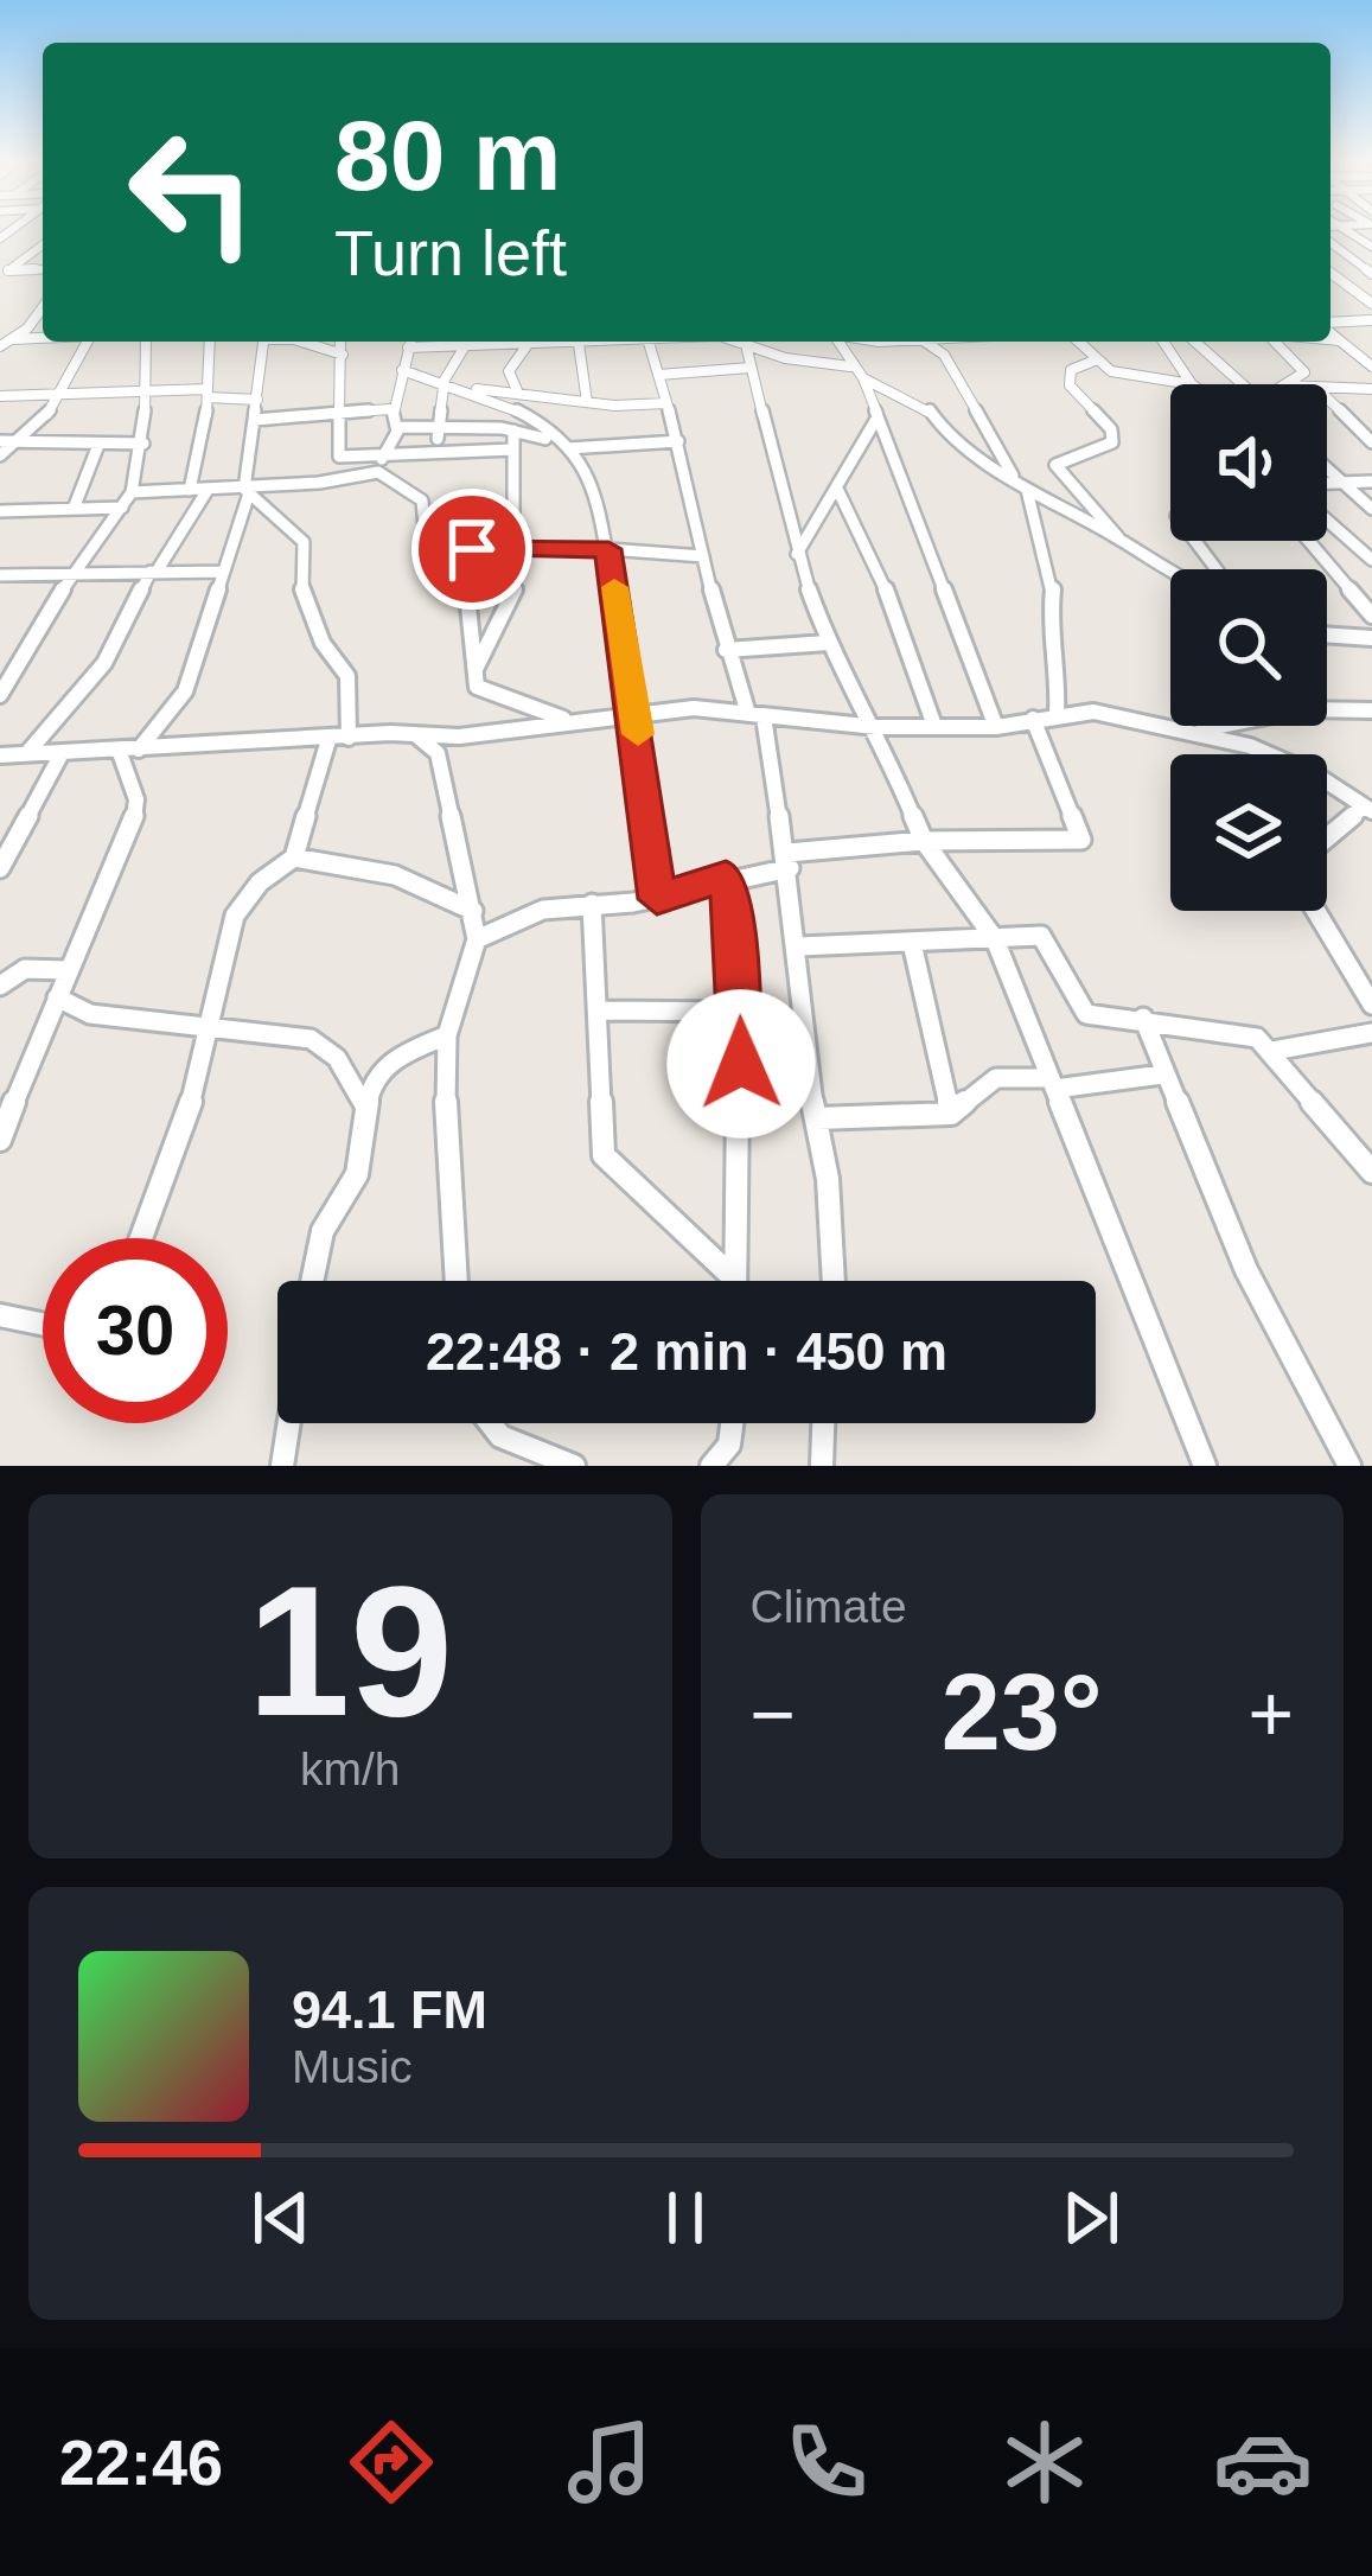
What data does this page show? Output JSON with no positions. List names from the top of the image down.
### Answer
{
  "page": {
    "turn": ["80 m", "Turn left"],
    "limit": "30",
    "trip": "22:48 · 2 min · 450 m",
    "tile": [
      ["19", "km/h"],
      "Climate"
    ],
    "heat": ["−", "23°", "+"],
    "song": ["94.1 FM", "Music"],
    "tabs": "22:46"
  }
}
